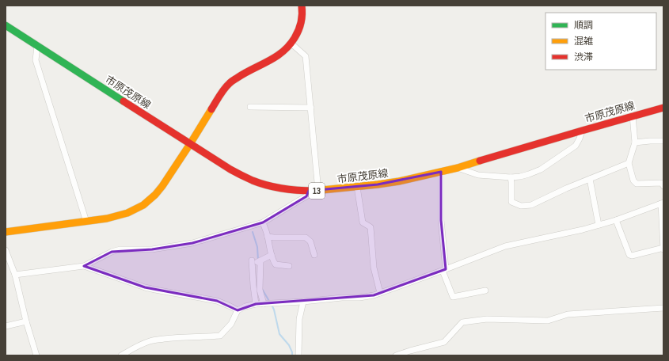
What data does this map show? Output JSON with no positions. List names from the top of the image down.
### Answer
{
  "streets": {
    "main road": ["市原茂原線", "13"]
  },
  "legend": ["順調", "混雑", "渋滞"]
}
